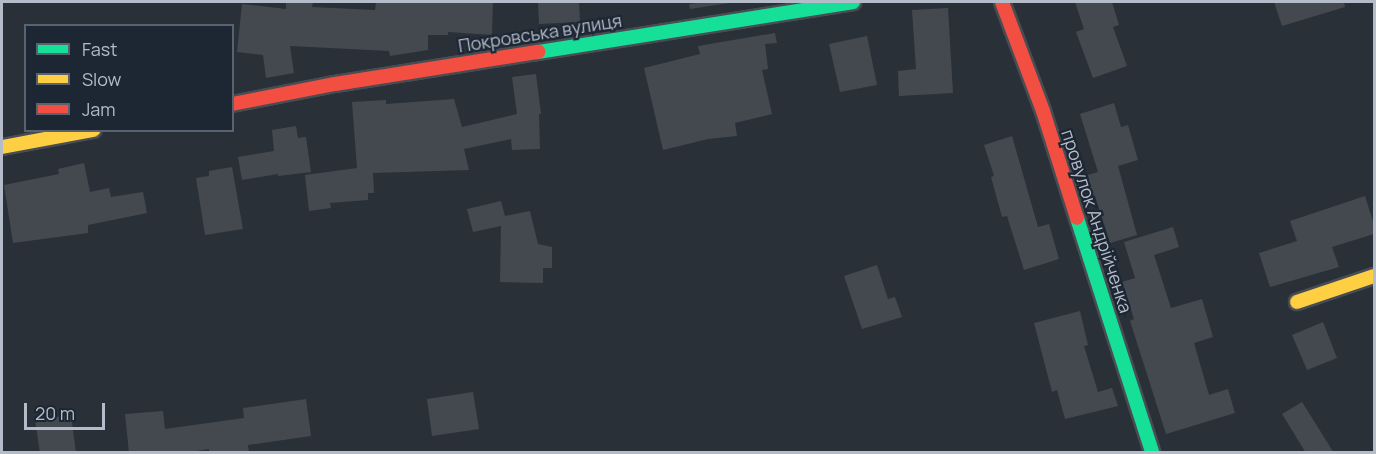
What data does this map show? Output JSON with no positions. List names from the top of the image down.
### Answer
{
  "streets": {
    "street": ["Покровська вулиця", "провулок Андрійченка"]
  },
  "legend": ["Fast", "Slow", "Jam"],
  "scale_bar": "20 m"
}
